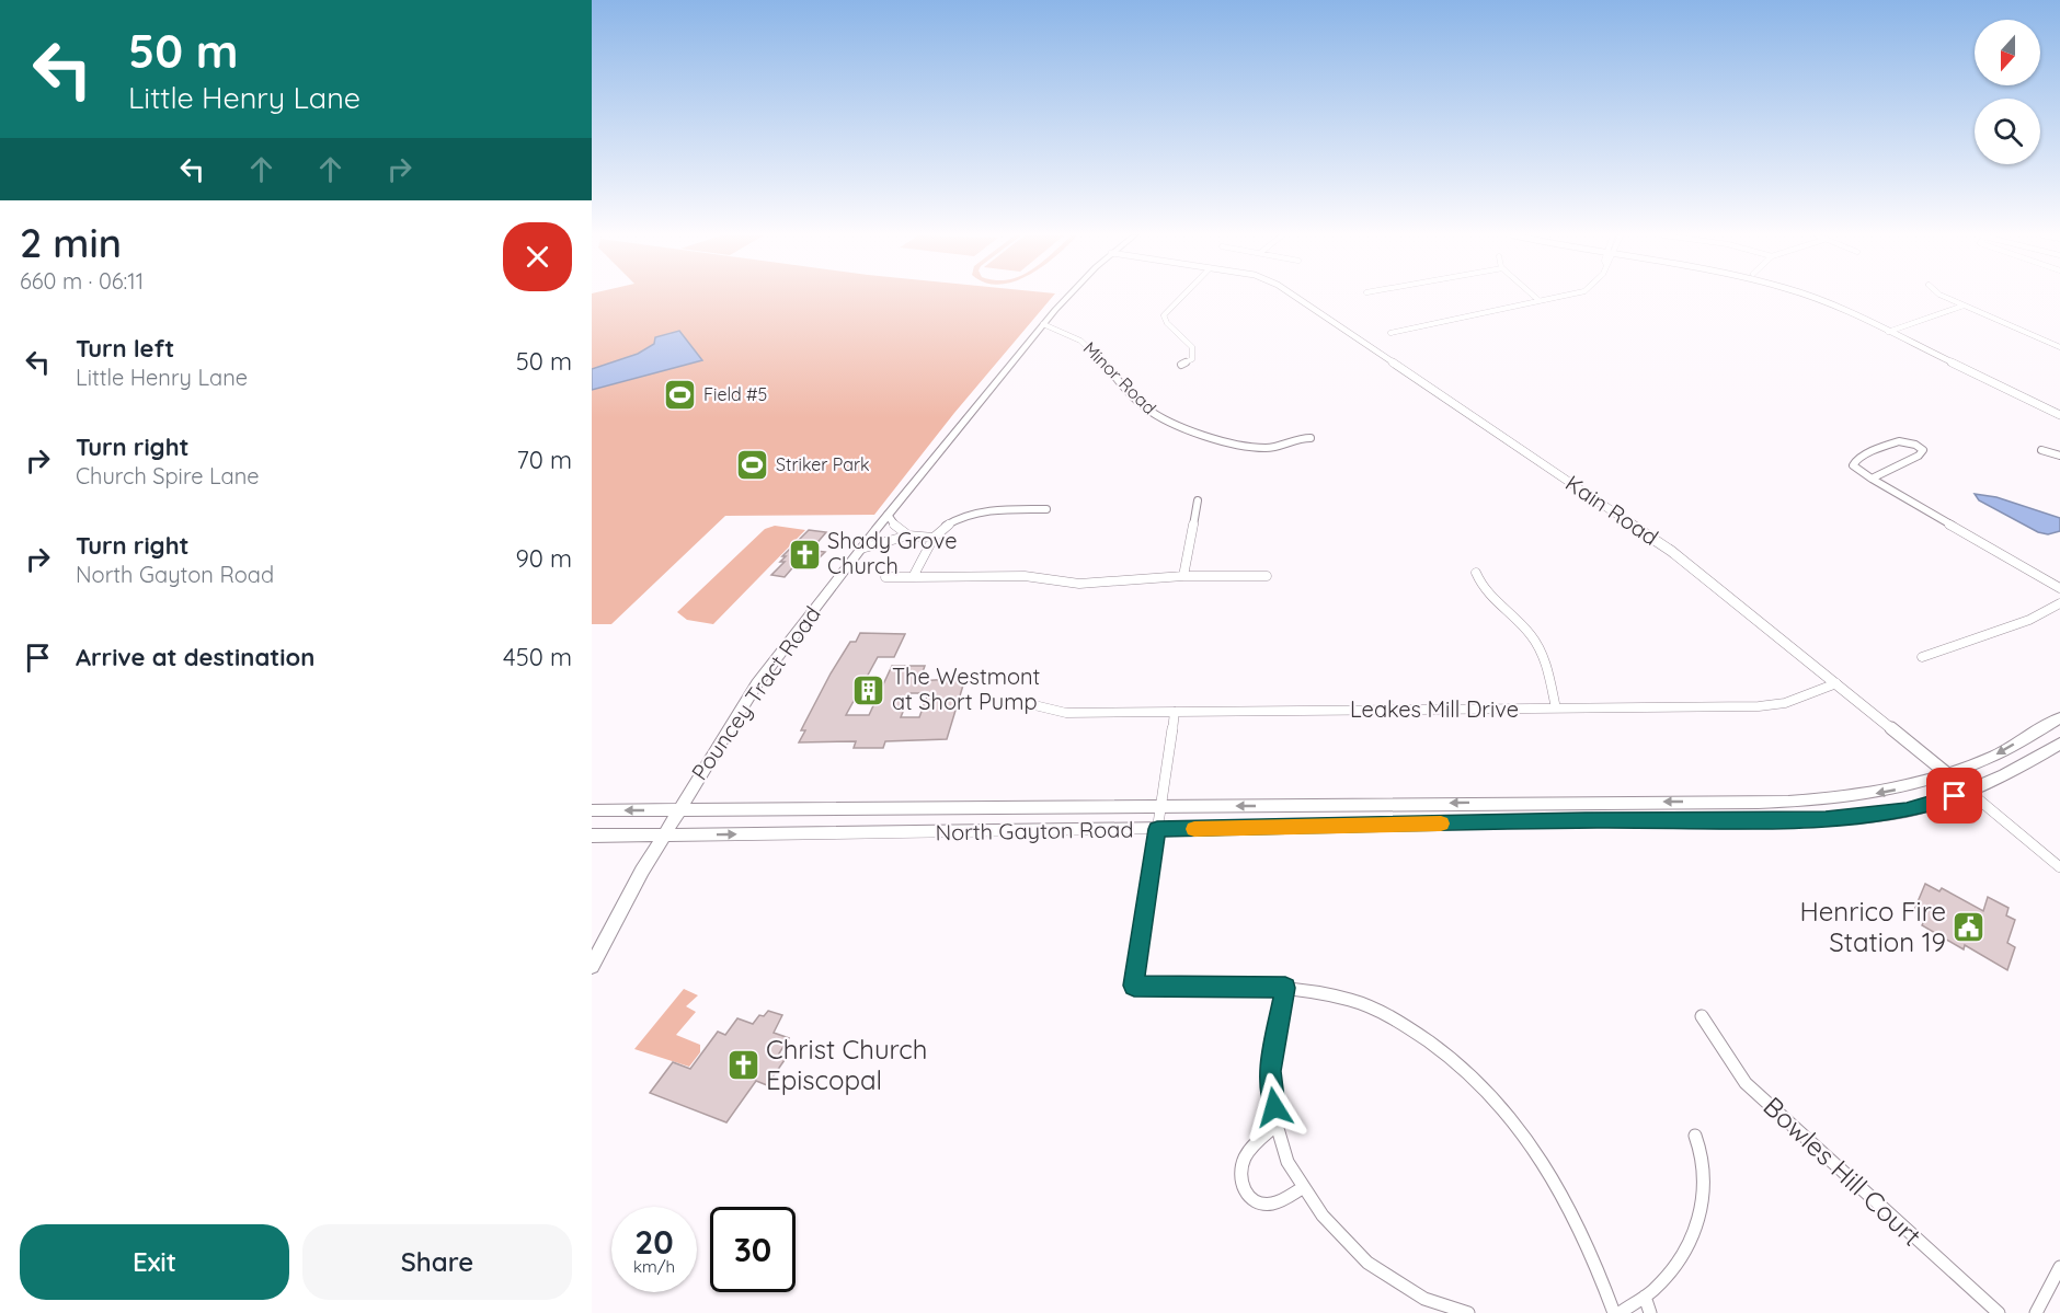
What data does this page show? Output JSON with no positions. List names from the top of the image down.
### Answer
{
  "streets": {
    "main road": ["Pouncey Tract Road", "North Gayton Road"],
    "street": [
      "Minor Road",
      "Kain Road",
      "Leakes Mill Drive",
      "Bowles Hill Court"
    ]
  },
  "crossings": [
    ["Minor Road", "Pouncey Tract Road"],
    ["Kain Road", "Leakes Mill Drive"],
    ["Kain Road", "North Gayton Road"],
    ["Pouncey Tract Road", "North Gayton Road"]
  ],
  "places": {
    "sports": ["Field #5", "Striker Park"],
    "church": ["Shady Grove Church", "Christ Church Episcopal"],
    "building": ["The Westmont at Short Pump"],
    "public building": ["Henrico Fire Station 19"]
  },
  "north": "bottom",
  "page": {
    "turn": ["50 m", "Little Henry Lane"],
    "heading": ["2 min", "660 m · 06:11"],
    "list": [
      {
        "name": "Turn left",
        "note": "Little Henry Lane",
        "value": "50 m"
      },
      {
        "name": "Turn right",
        "note": "Church Spire Lane",
        "value": "70 m"
      },
      {
        "name": "Turn right",
        "note": "North Gayton Road",
        "value": "90 m"
      },
      {
        "name": "Arrive at destination",
        "value": "450 m"
      }
    ],
    "speed": "20 km/h",
    "limit": "30",
    "buttons": ["Exit", "Share"]
  }
}
